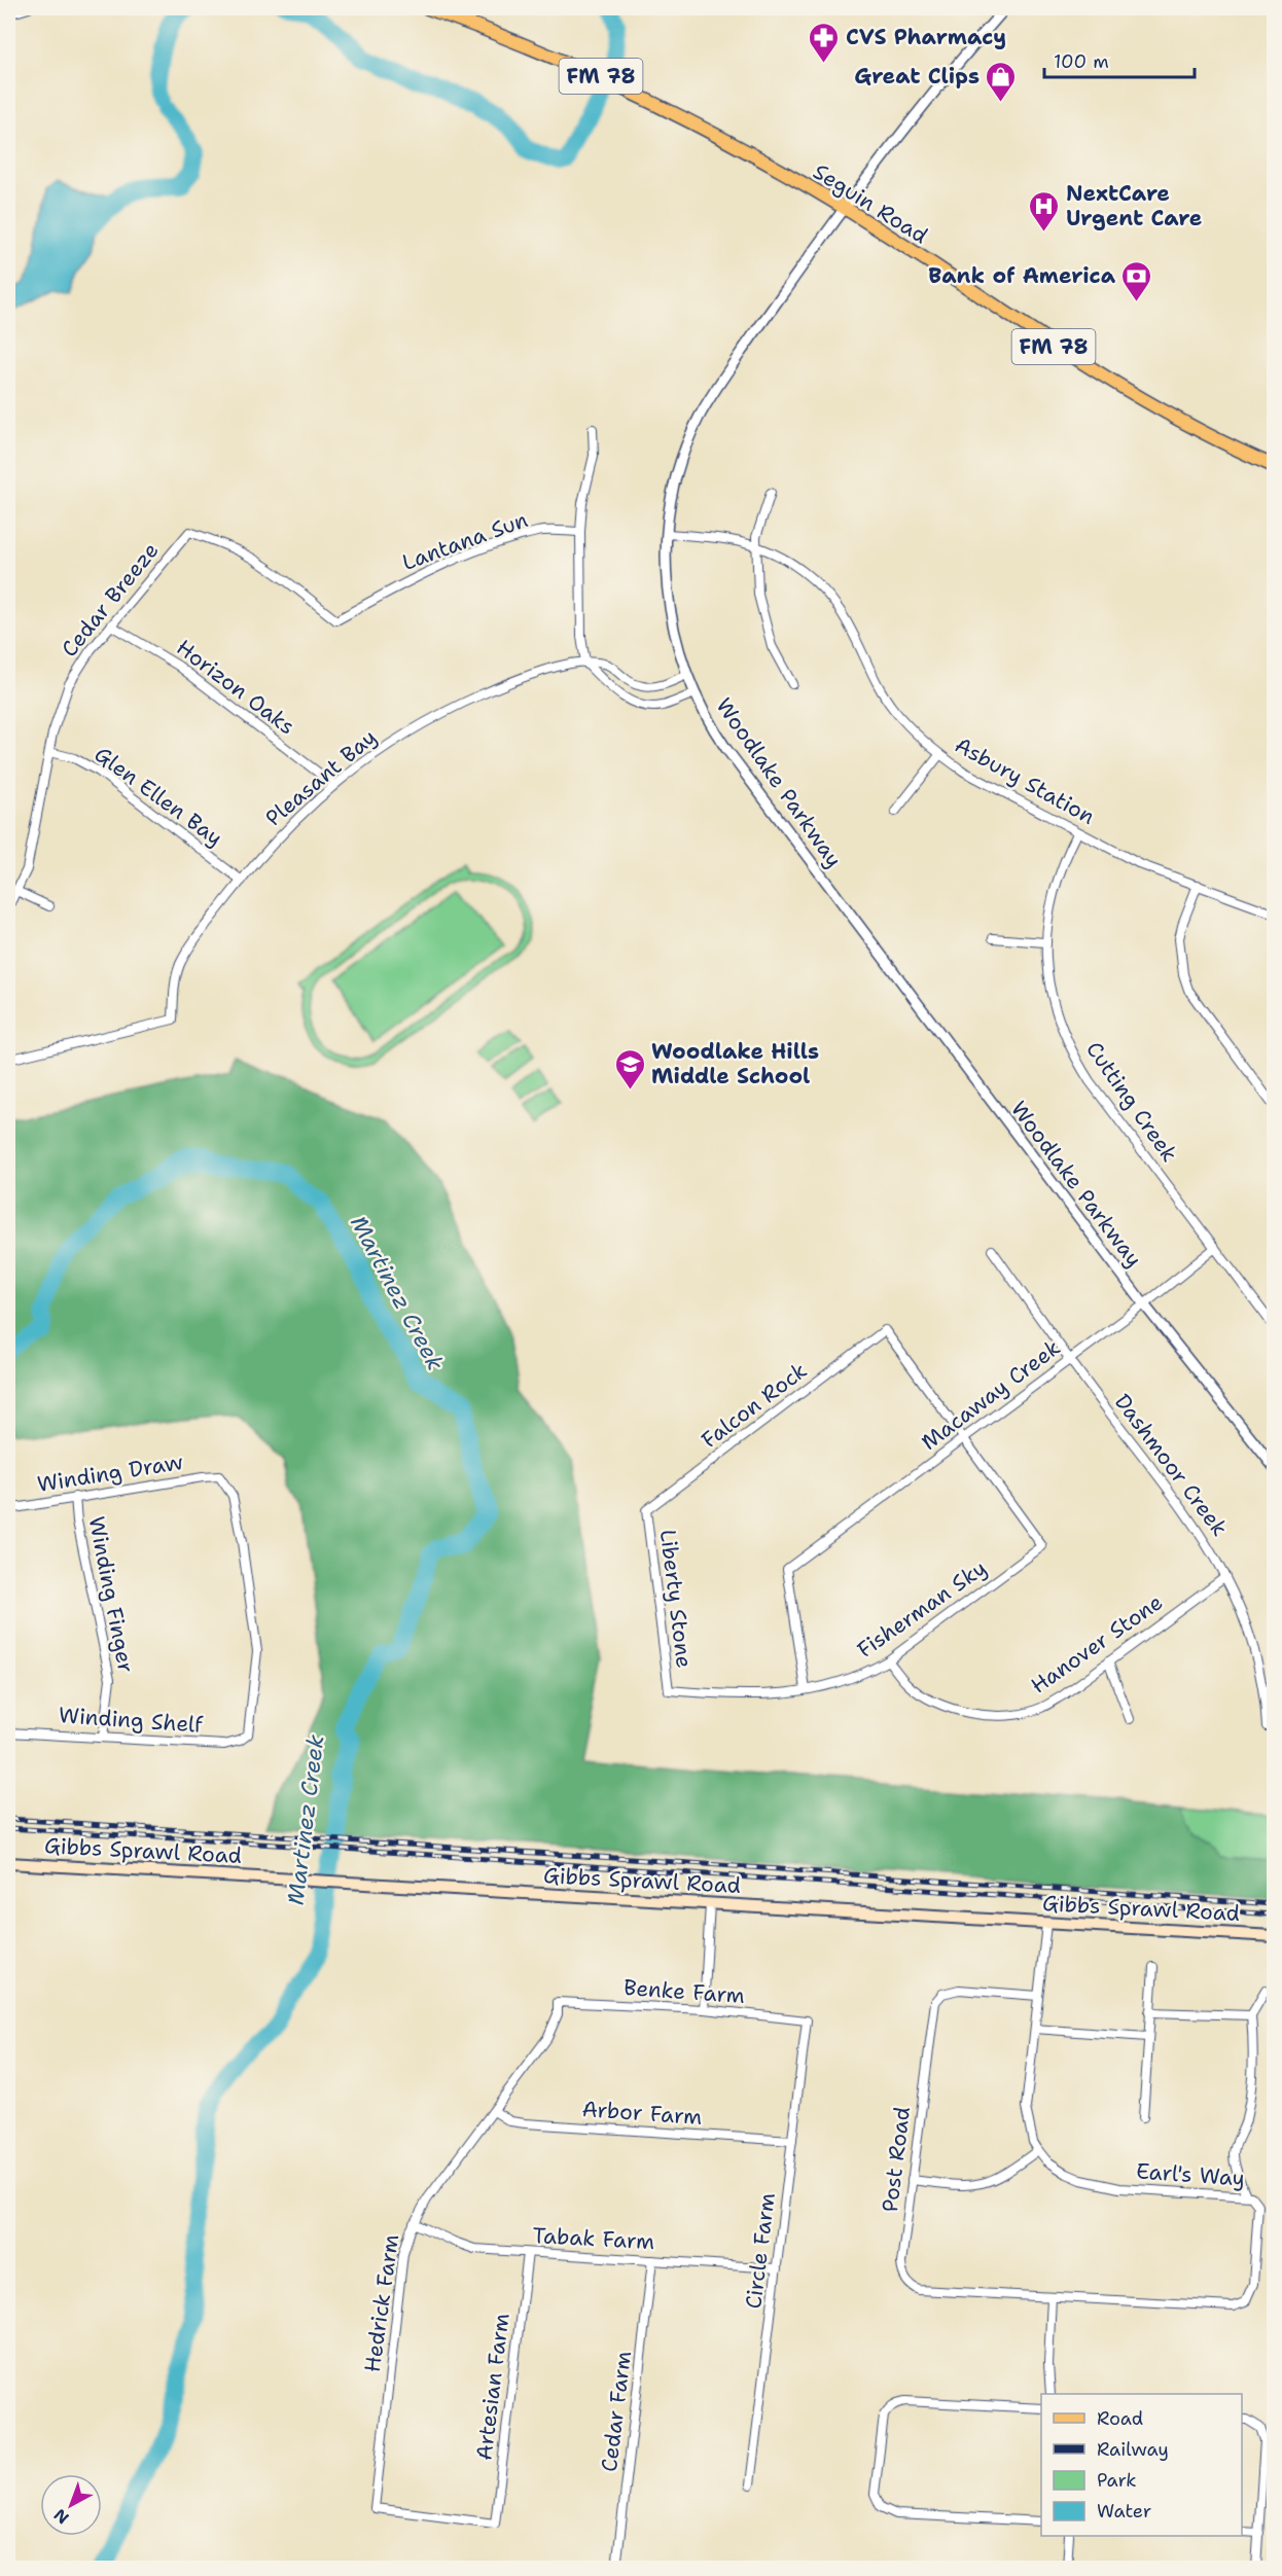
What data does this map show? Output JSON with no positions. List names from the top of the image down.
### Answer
{
  "streets": {
    "main road": ["FM 78", "Seguin Road", "Gibbs Sprawl Road"],
    "street": [
      "Lantana Sun",
      "Cedar Breeze",
      "Horizon Oaks",
      "Pleasant Bay",
      "Asbury Station",
      "Woodlake Parkway",
      "Glen Ellen Bay",
      "Cutting Creek",
      "Macaway Creek",
      "Falcon Rock",
      "Dashmoor Creek",
      "Winding Draw",
      "Winding Finger",
      "Liberty Stone",
      "Fisherman Sky",
      "Hanover Stone",
      "Winding Shelf",
      "Benke Farm",
      "Arbor Farm",
      "Post Road",
      "Earl's Way",
      "Tabak Farm",
      "Circle Farm",
      "Hedrick Farm",
      "Artesian Farm",
      "Cedar Farm"
    ]
  },
  "crossings": [
    ["Seguin Road", "Woodlake Parkway"],
    ["Lantana Sun", "Cedar Breeze"],
    ["Cedar Breeze", "Horizon Oaks"],
    ["Cedar Breeze", "Glen Ellen Bay"],
    ["Horizon Oaks", "Pleasant Bay"],
    ["Pleasant Bay", "Glen Ellen Bay"],
    ["Asbury Station", "Woodlake Parkway"],
    ["Asbury Station", "Cutting Creek"],
    ["Woodlake Parkway", "Macaway Creek"],
    ["Cutting Creek", "Macaway Creek"],
    ["Macaway Creek", "Falcon Rock"],
    ["Macaway Creek", "Dashmoor Creek"],
    ["Macaway Creek", "Fisherman Sky"],
    ["Falcon Rock", "Liberty Stone"],
    ["Falcon Rock", "Fisherman Sky"],
    ["Dashmoor Creek", "Hanover Stone"],
    ["Winding Draw", "Winding Finger"],
    ["Winding Draw", "Winding Shelf"],
    ["Winding Finger", "Winding Shelf"],
    ["Liberty Stone", "Fisherman Sky"],
    ["Fisherman Sky", "Hanover Stone"],
    ["Benke Farm", "Circle Farm"],
    ["Benke Farm", "Hedrick Farm"],
    ["Arbor Farm", "Circle Farm"],
    ["Arbor Farm", "Hedrick Farm"],
    ["Post Road", "Earl's Way"],
    ["Tabak Farm", "Circle Farm"],
    ["Tabak Farm", "Hedrick Farm"],
    ["Tabak Farm", "Artesian Farm"],
    ["Tabak Farm", "Cedar Farm"],
    ["Hedrick Farm", "Artesian Farm"]
  ],
  "water": ["Martinez Creek"],
  "places": {
    "pharmacy": ["CVS Pharmacy"],
    "shop": ["Great Clips"],
    "hospital": ["NextCare Urgent Care"],
    "bank": ["Bank of America"],
    "school or university": ["Woodlake Hills Middle School"]
  },
  "legend": [
    "Road",
    "Railway",
    "Park",
    "Water"
  ],
  "scale_bar": "100 m",
  "north": "bottom left"
}
